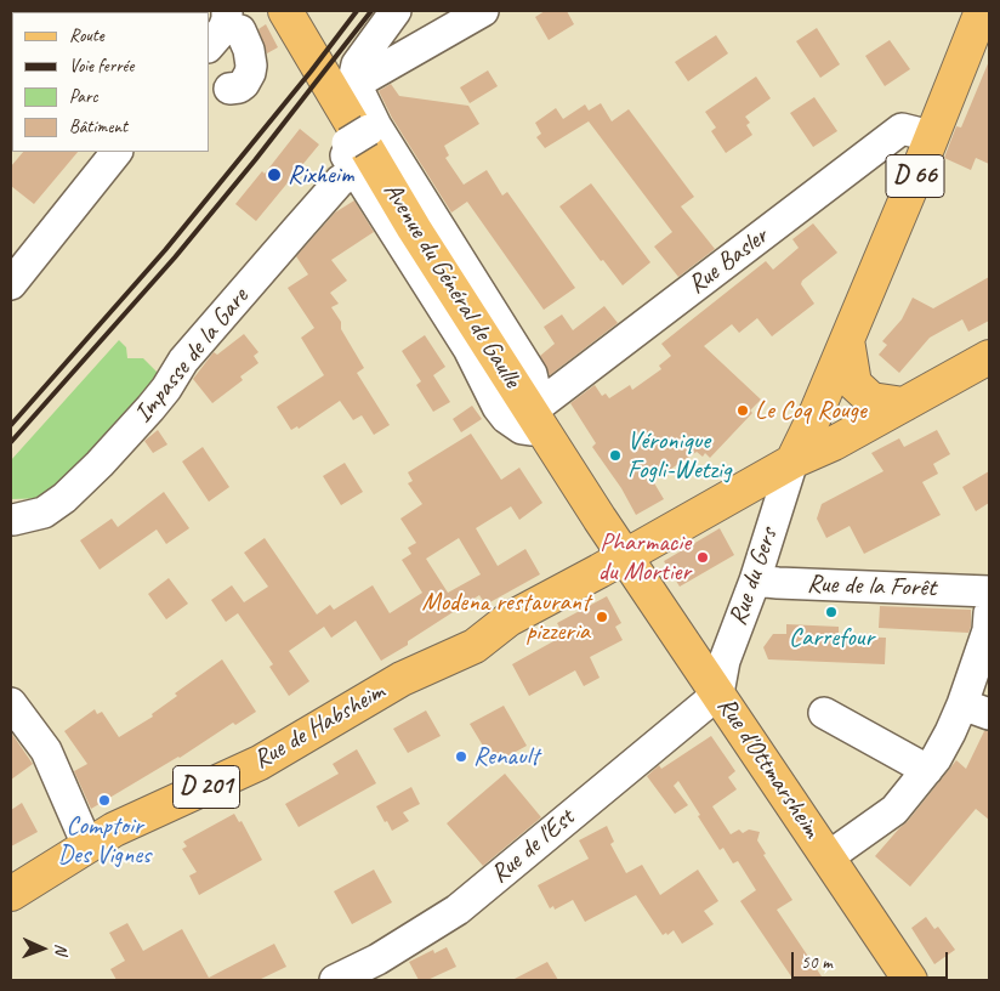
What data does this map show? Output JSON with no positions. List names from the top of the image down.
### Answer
{
  "streets": {
    "main road": [
      "D 66",
      "Avenue du Général de Gaulle",
      "Rue de Habsheim",
      "Rue d'Ottmarsheim",
      "D 201"
    ],
    "street": [
      "Rue Basler",
      "Impasse de la Gare",
      "Rue du Gers",
      "Rue de la Forêt",
      "Rue de l'Est"
    ]
  },
  "crossings": [
    ["D 66", "Rue Basler"],
    ["D 66", "Rue du Gers"],
    ["D 66", "Rue de Habsheim"],
    ["D 66", "D 201"],
    ["Rue Basler", "Avenue du Général de Gaulle"],
    ["Avenue du Général de Gaulle", "Rue de Habsheim"],
    ["Avenue du Général de Gaulle", "Rue d'Ottmarsheim"],
    ["Rue du Gers", "Rue de la Forêt"],
    ["Rue du Gers", "Rue de Habsheim"],
    ["Rue du Gers", "Rue d'Ottmarsheim"],
    ["Rue du Gers", "D 201"],
    ["Rue du Gers", "Rue de l'Est"],
    ["Rue de Habsheim", "Rue d'Ottmarsheim"],
    ["Rue de Habsheim", "D 201"],
    ["Rue d'Ottmarsheim", "Rue de l'Est"]
  ],
  "places": [
    "Rixheim",
    "Le Coq Rouge",
    "Véronique Fogli-Wetzig",
    "Pharmacie du Mortier",
    "Carrefour",
    "Modena restaurant pizzeria",
    "Renault",
    "Comptoir Des Vignes"
  ],
  "legend": [
    "Route",
    "Voie ferrée",
    "Parc",
    "Bâtiment"
  ],
  "scale_bar": "50 m",
  "north": "right"
}
